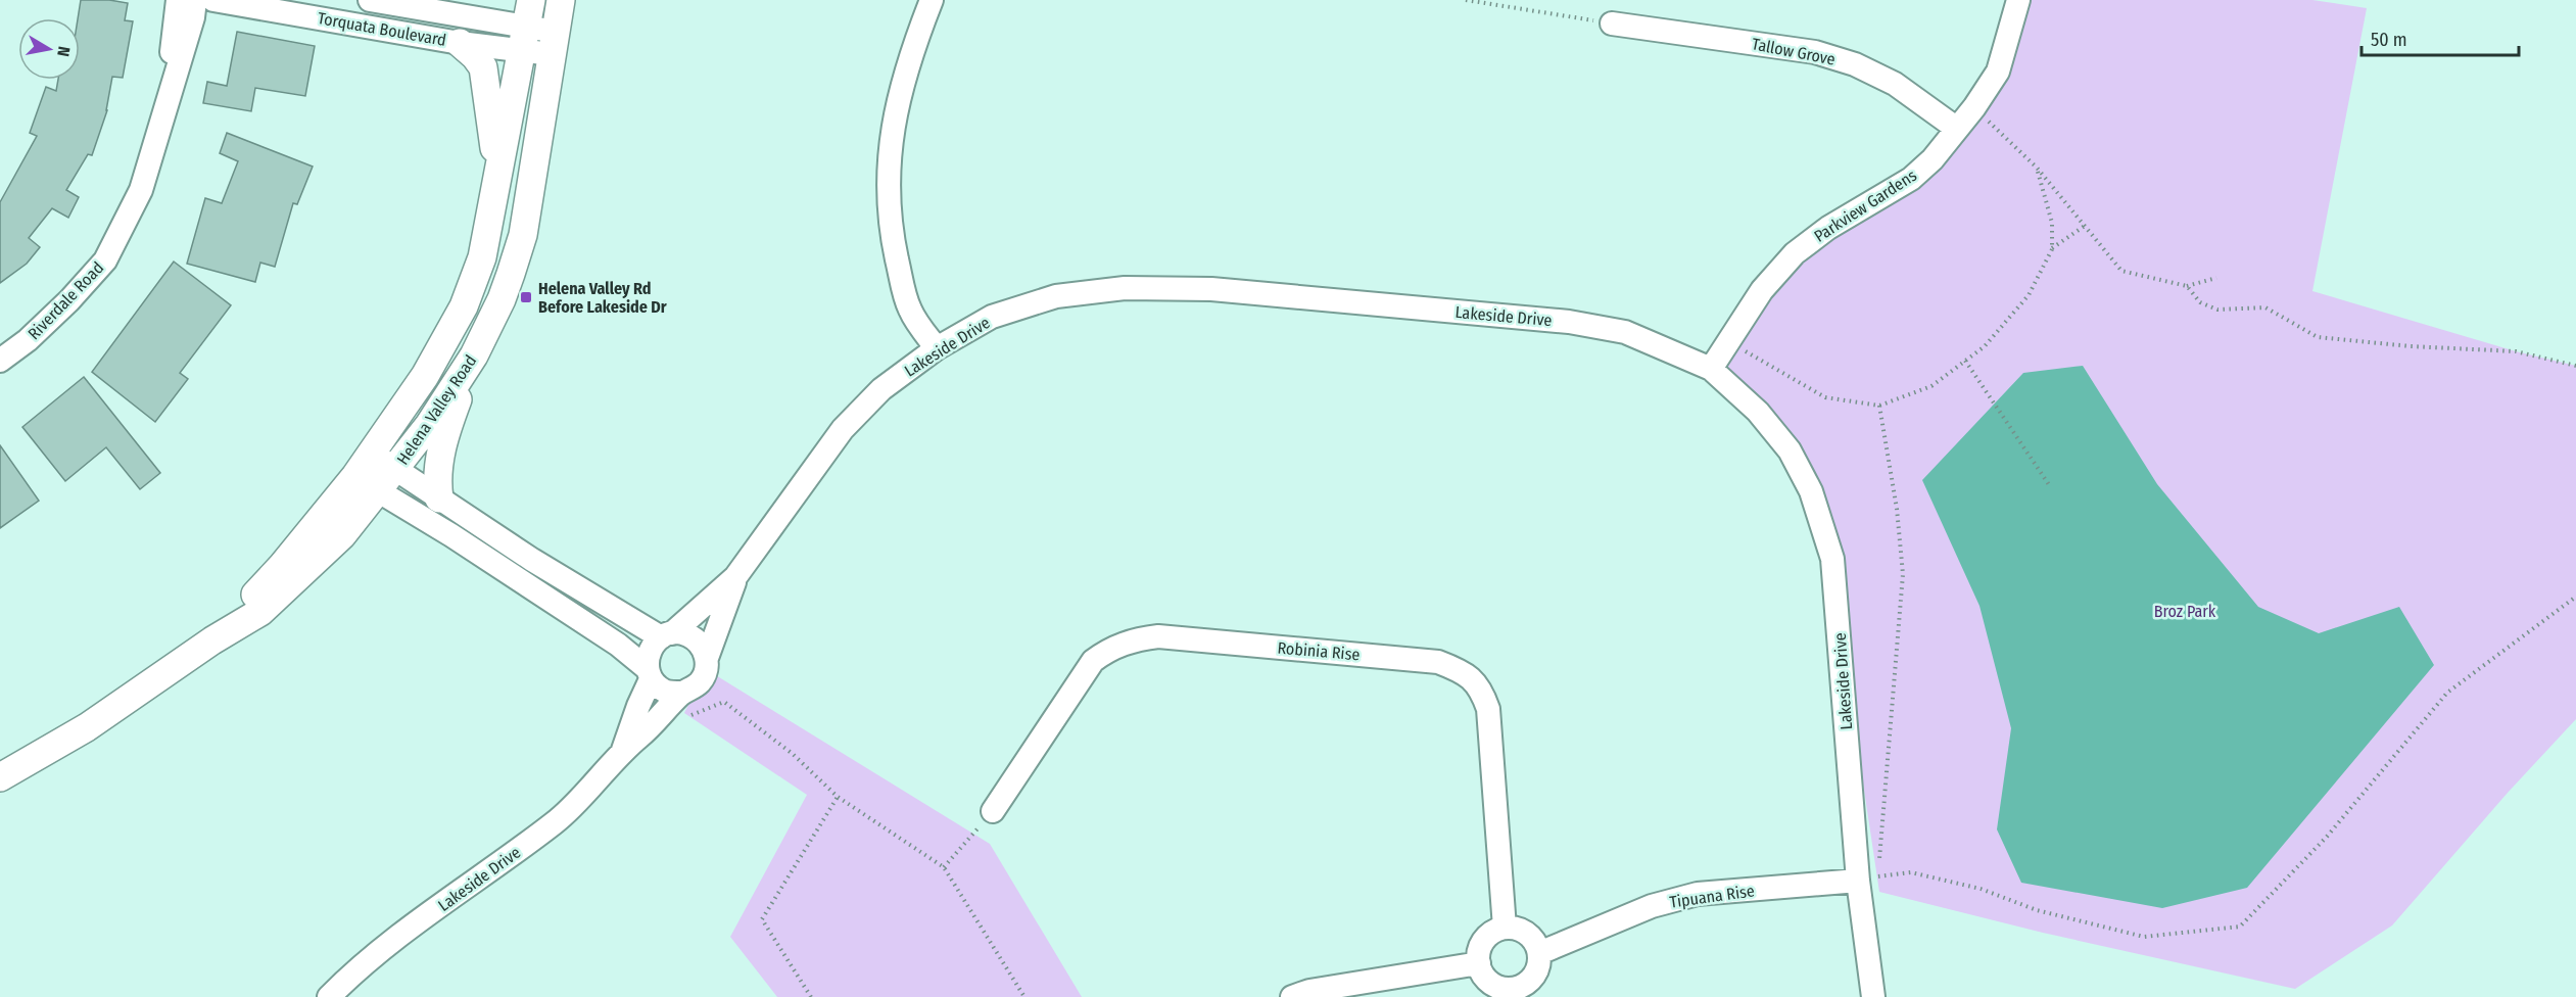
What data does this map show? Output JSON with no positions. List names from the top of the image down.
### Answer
{
  "streets": {
    "street": [
      "Torquata Boulevard",
      "Tallow Grove",
      "Parkview Gardens",
      "Riverdale Road",
      "Lakeside Drive",
      "Helena Valley Road",
      "Robinia Rise",
      "Tipuana Rise"
    ]
  },
  "crossings": [
    ["Torquata Boulevard", "Helena Valley Road"],
    ["Tallow Grove", "Parkview Gardens"],
    ["Parkview Gardens", "Lakeside Drive"],
    ["Lakeside Drive", "Tipuana Rise"],
    ["Robinia Rise", "Tipuana Rise"]
  ],
  "parks": ["Broz Park"],
  "places": {
    "transit": ["Helena Valley Rd Before Lakeside Dr"]
  },
  "scale_bar": "50 m",
  "north": "right"
}
